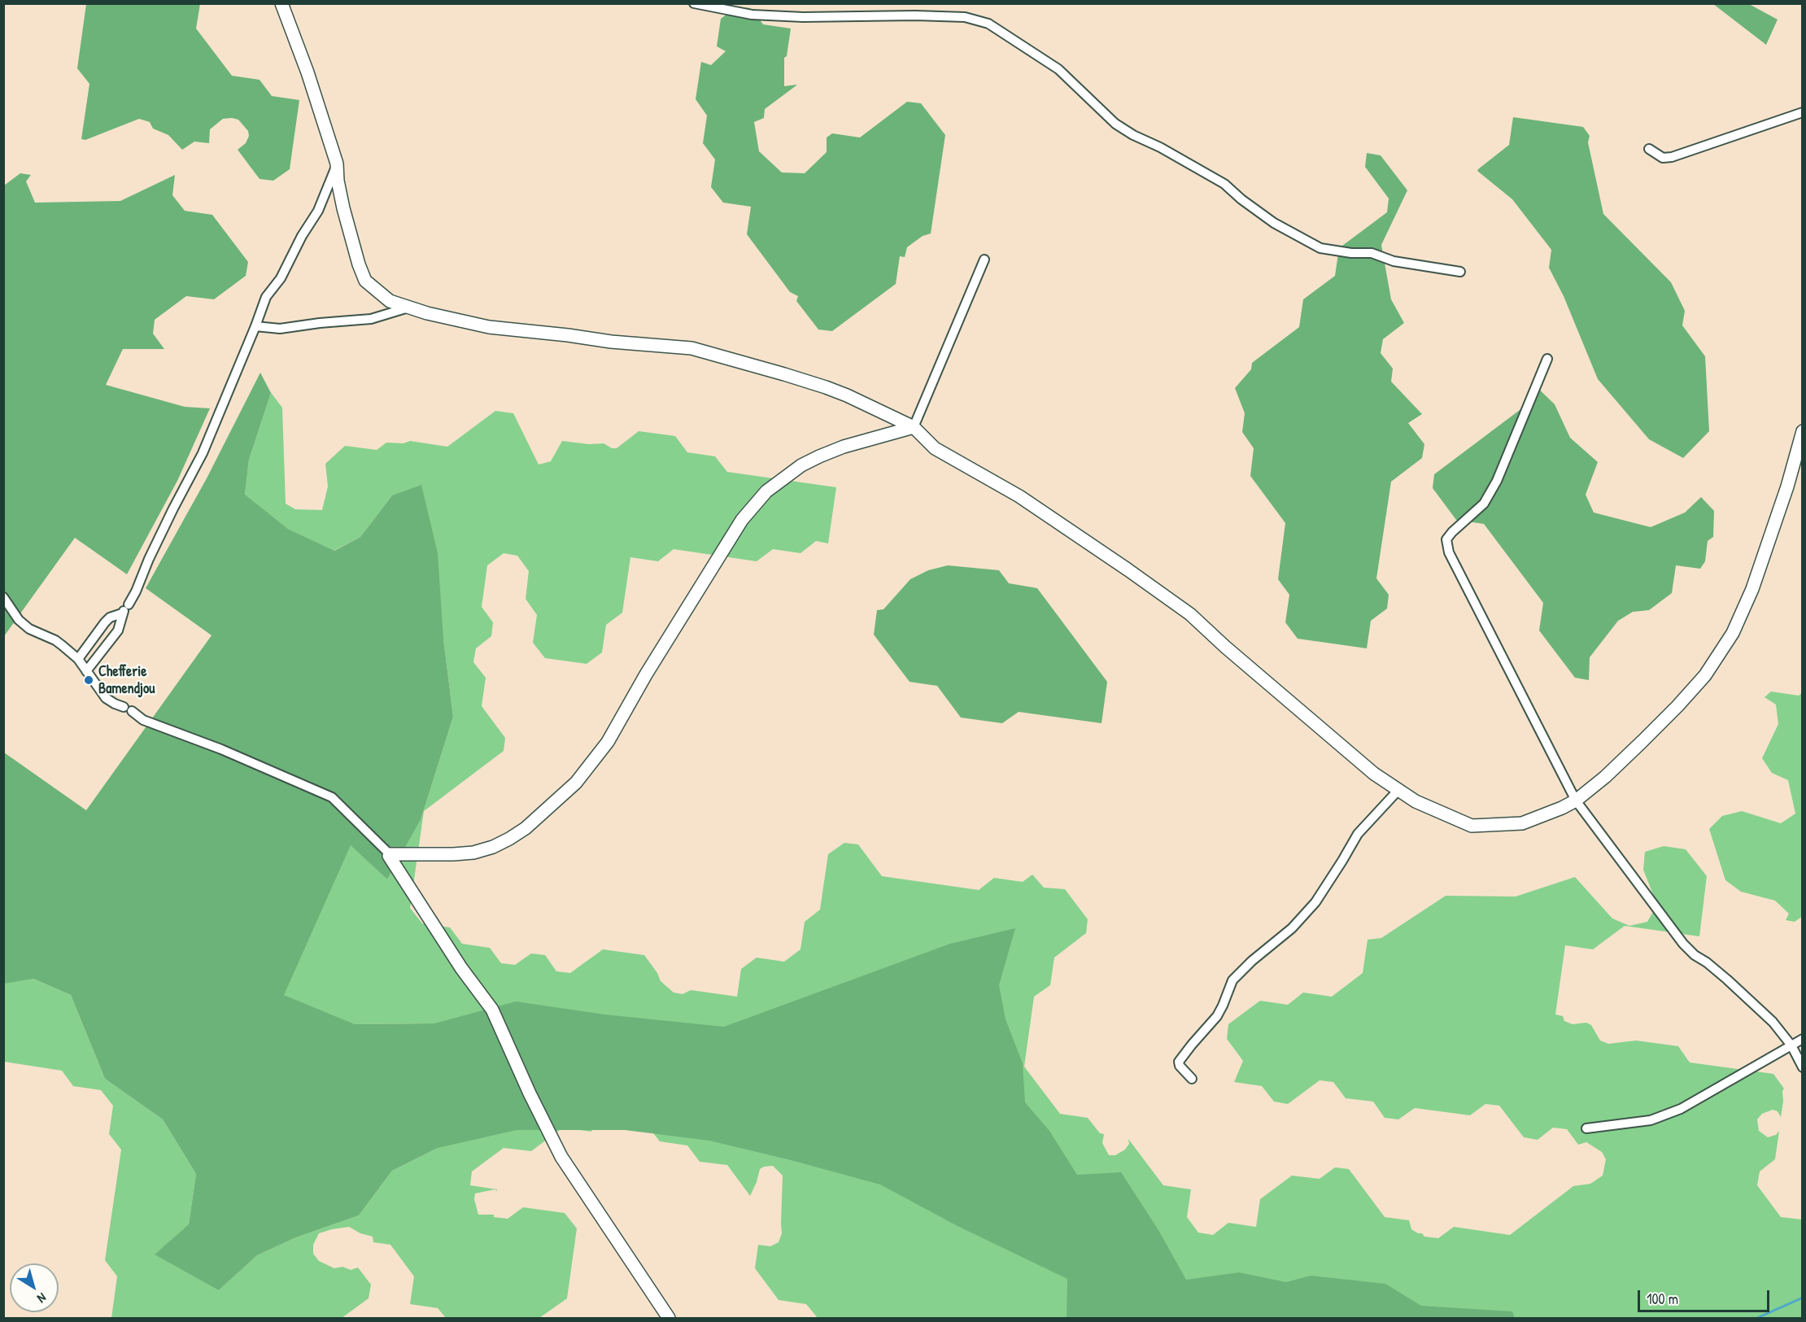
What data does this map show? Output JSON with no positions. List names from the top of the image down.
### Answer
{
  "places": ["Chefferie Bamendjou"],
  "scale_bar": "100 m",
  "north": "bottom right"
}
